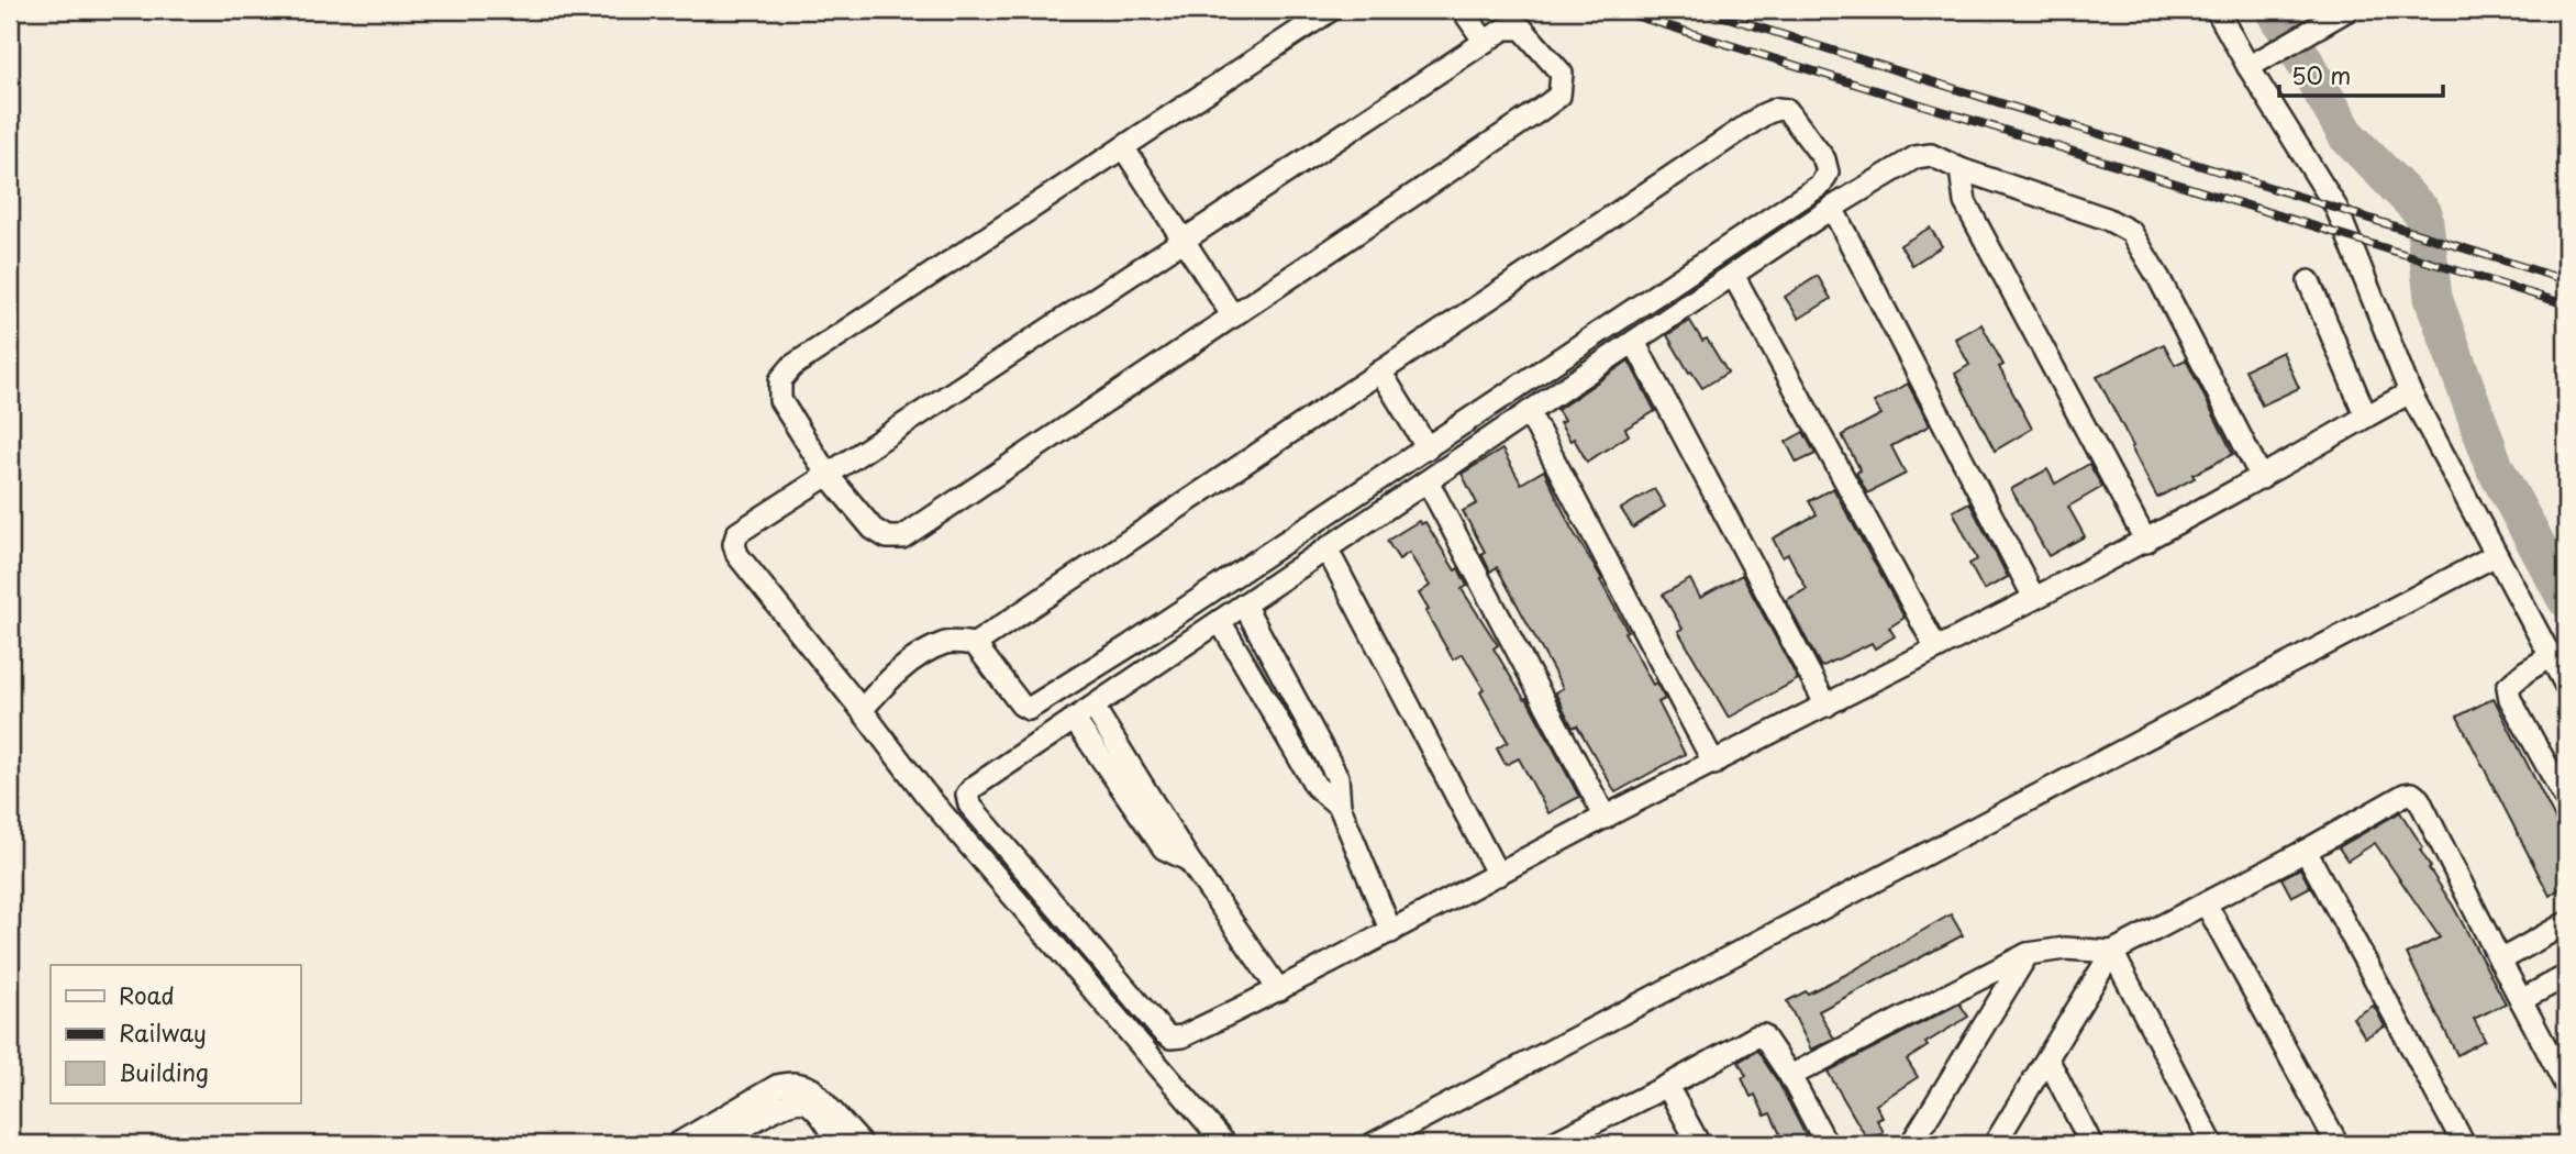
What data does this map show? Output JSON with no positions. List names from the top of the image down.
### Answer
{
  "legend": ["Road", "Railway", "Building"],
  "scale_bar": "50 m"
}
